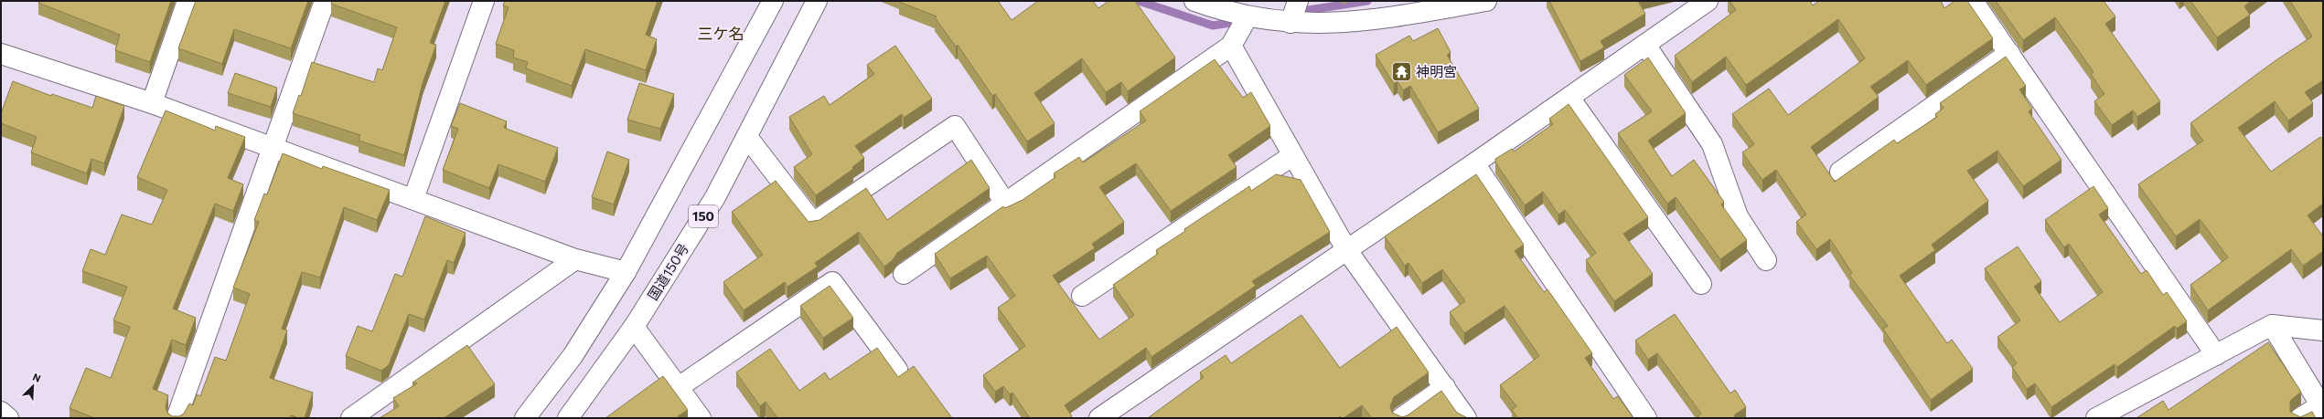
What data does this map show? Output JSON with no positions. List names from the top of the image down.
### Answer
{
  "streets": {
    "main road": ["150", "国道150号"]
  },
  "districts": ["三ケ名"],
  "places": {
    "temple": ["神明宮"]
  },
  "north": "top right"
}
